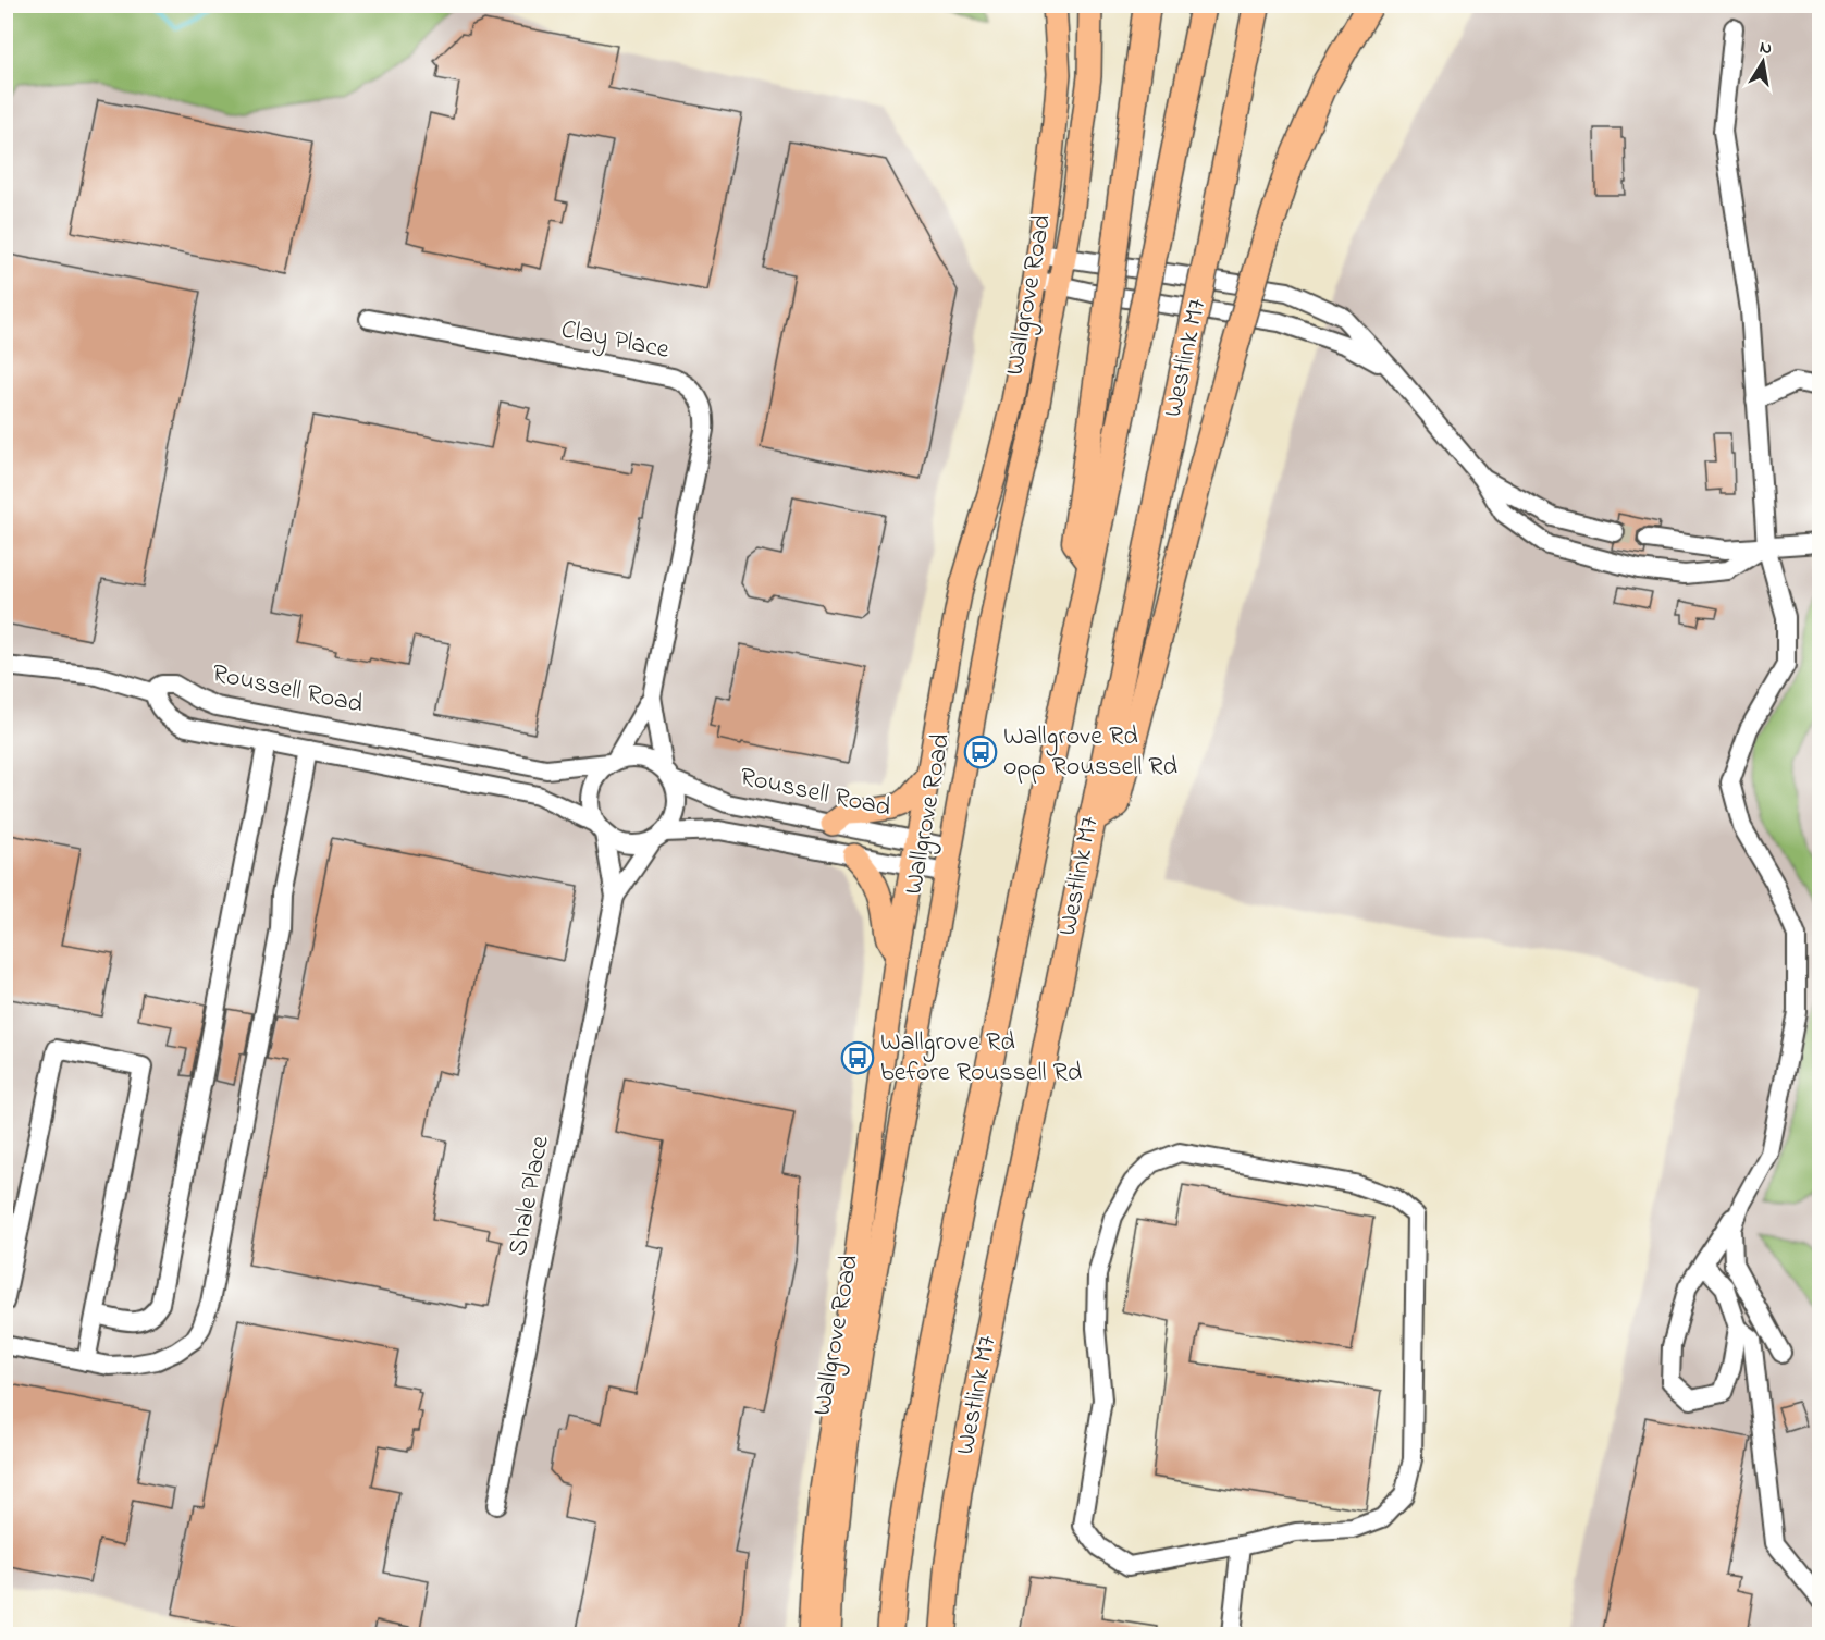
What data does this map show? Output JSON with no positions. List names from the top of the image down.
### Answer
{
  "streets": {
    "highway": ["Westlink M7"],
    "main road": ["Wallgrove Road"],
    "street": ["Clay Place", "Roussell Road", "Shale Place"]
  },
  "crossings": [
    ["Wallgrove Road", "Roussell Road"],
    ["Clay Place", "Roussell Road"],
    ["Clay Place", "Shale Place"],
    ["Roussell Road", "Shale Place"]
  ],
  "places": {
    "bus stop": ["Wallgrove Rd opp Roussell Rd", "Wallgrove Rd before Roussell Rd"]
  },
  "north": "top"
}
